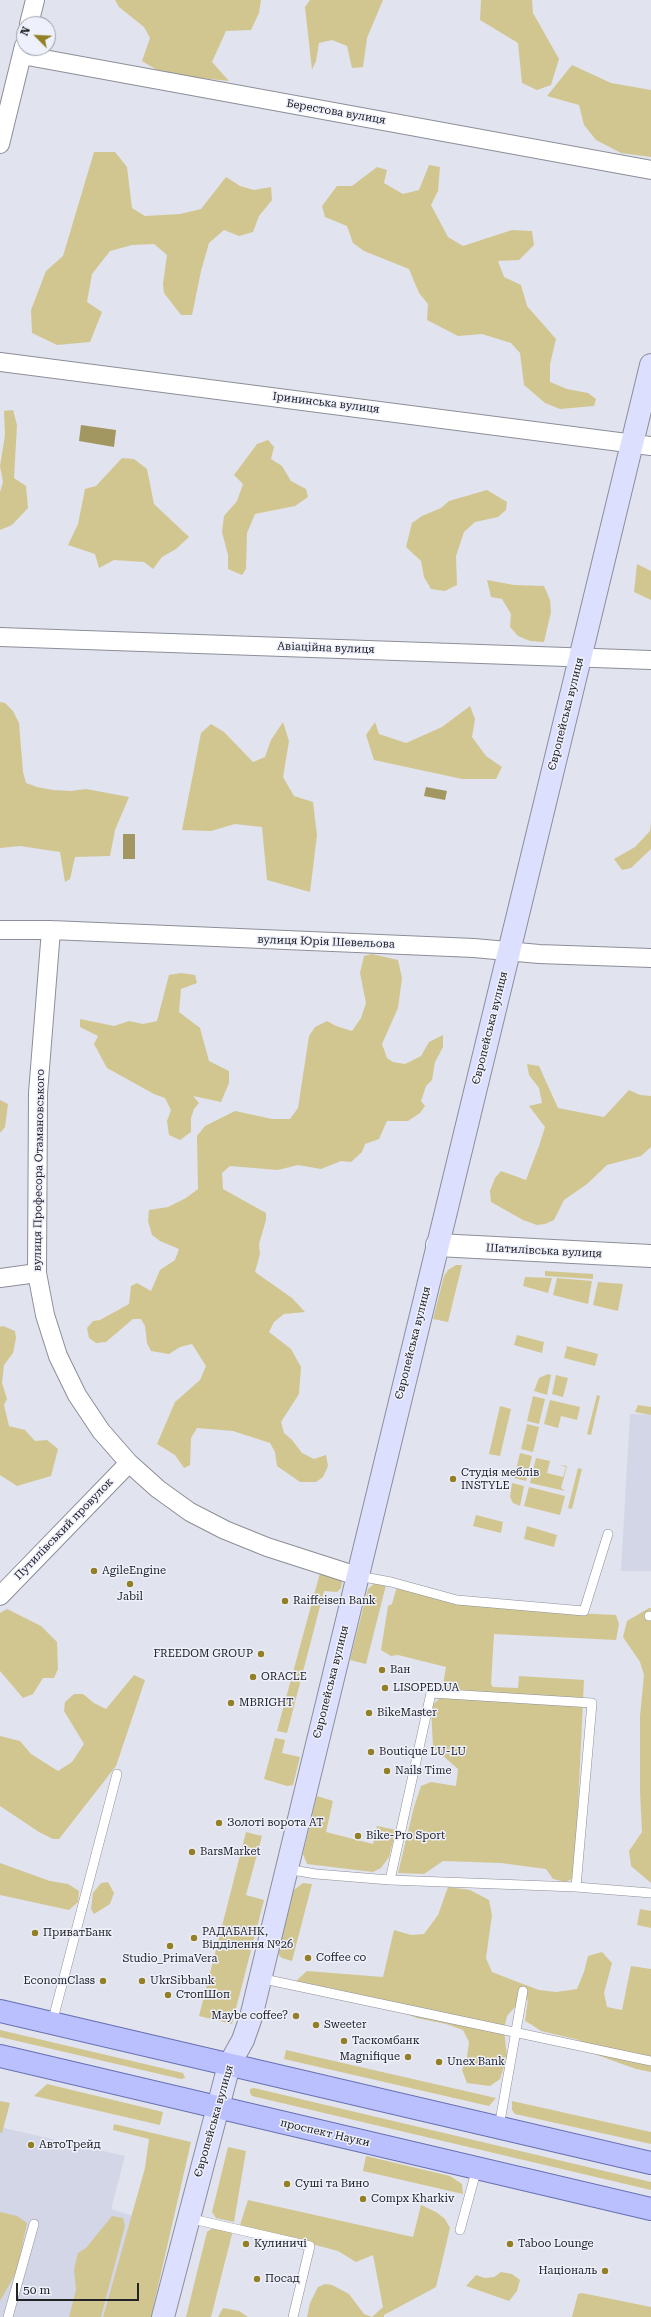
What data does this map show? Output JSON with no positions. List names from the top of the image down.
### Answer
{
  "streets": {
    "main road": ["Європейська вулиця", "проспект Науки"],
    "street": [
      "Берестова вулиця",
      "Ірининська вулиця",
      "Авіаційна вулиця",
      "вулиця Юрія Шевельова",
      "вулиця Професора Отамановського",
      "Шатилівська вулиця",
      "Путилівський провулок"
    ]
  },
  "crossings": [
    ["Ірининська вулиця", "Європейська вулиця"],
    ["Авіаційна вулиця", "Європейська вулиця"],
    ["Європейська вулиця", "вулиця Юрія Шевельова"],
    ["Європейська вулиця", "вулиця Професора Отамановського"],
    ["Європейська вулиця", "Шатилівська вулиця"],
    ["Європейська вулиця", "проспект Науки"],
    ["вулиця Юрія Шевельова", "вулиця Професора Отамановського"],
    ["вулиця Професора Отамановського", "Путилівський провулок"]
  ],
  "places": [
    "Студія меблів INSTYLE",
    "AgileEngine",
    "Jabil",
    "Raiffeisen Bank",
    "FREEDOM GROUP",
    "Ван",
    "ORACLE",
    "LISOPED.UA",
    "MBRIGHT",
    "BikeMaster",
    "Boutique LU-LU",
    "Nails Time",
    "Золоті ворота АТ",
    "Bike-Pro Sport",
    "BarsMarket",
    "ПриватБанк",
    "РАДАБАНК, Відділення №26",
    "Studio_PrimaVera",
    "Coffee co",
    "EconomClass",
    "UkrSibbank",
    "СтопШоп",
    "Maybe coffee?",
    "Sweeter",
    "Таскомбанк",
    "Magnifique",
    "Unex Bank",
    "АвтоТрейд",
    "Суші та Вино",
    "Compx Kharkiv",
    "Кулиничі",
    "Taboo Lounge",
    "Національ",
    "Посад"
  ],
  "scale_bar": "50 m",
  "north": "top left"
}
